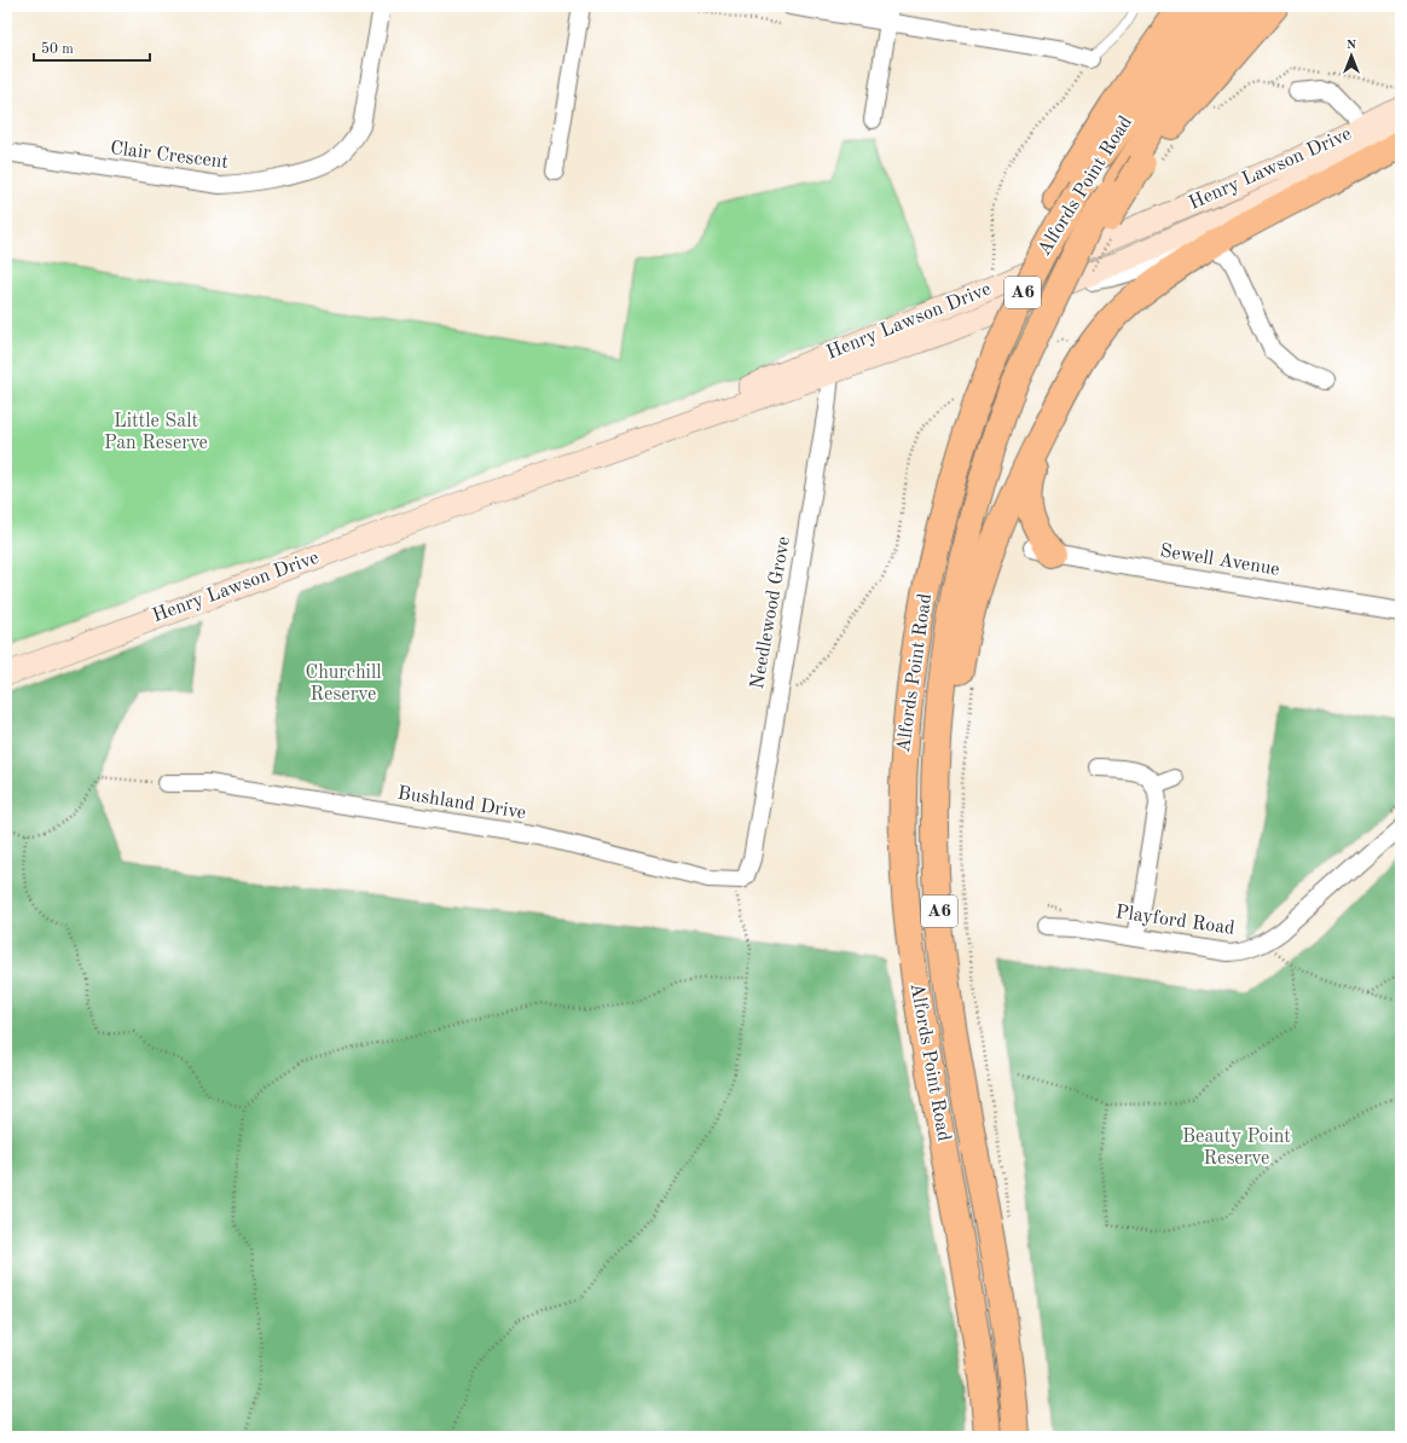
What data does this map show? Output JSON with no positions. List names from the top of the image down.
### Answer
{
  "streets": {
    "highway": ["Alfords Point Road", "A6"],
    "main road": ["Henry Lawson Drive"],
    "street": [
      "Clair Crescent",
      "Sewell Avenue",
      "Needlewood Grove",
      "Bushland Drive",
      "Playford Road"
    ]
  },
  "crossings": [
    ["Henry Lawson Drive", "Needlewood Grove"],
    ["Alfords Point Road", "A6"],
    ["Needlewood Grove", "Bushland Drive"]
  ],
  "parks": ["Little Salt Pan Reserve", "Churchill Reserve", "Beauty Point Reserve"],
  "scale_bar": "50 m",
  "north": "top"
}
